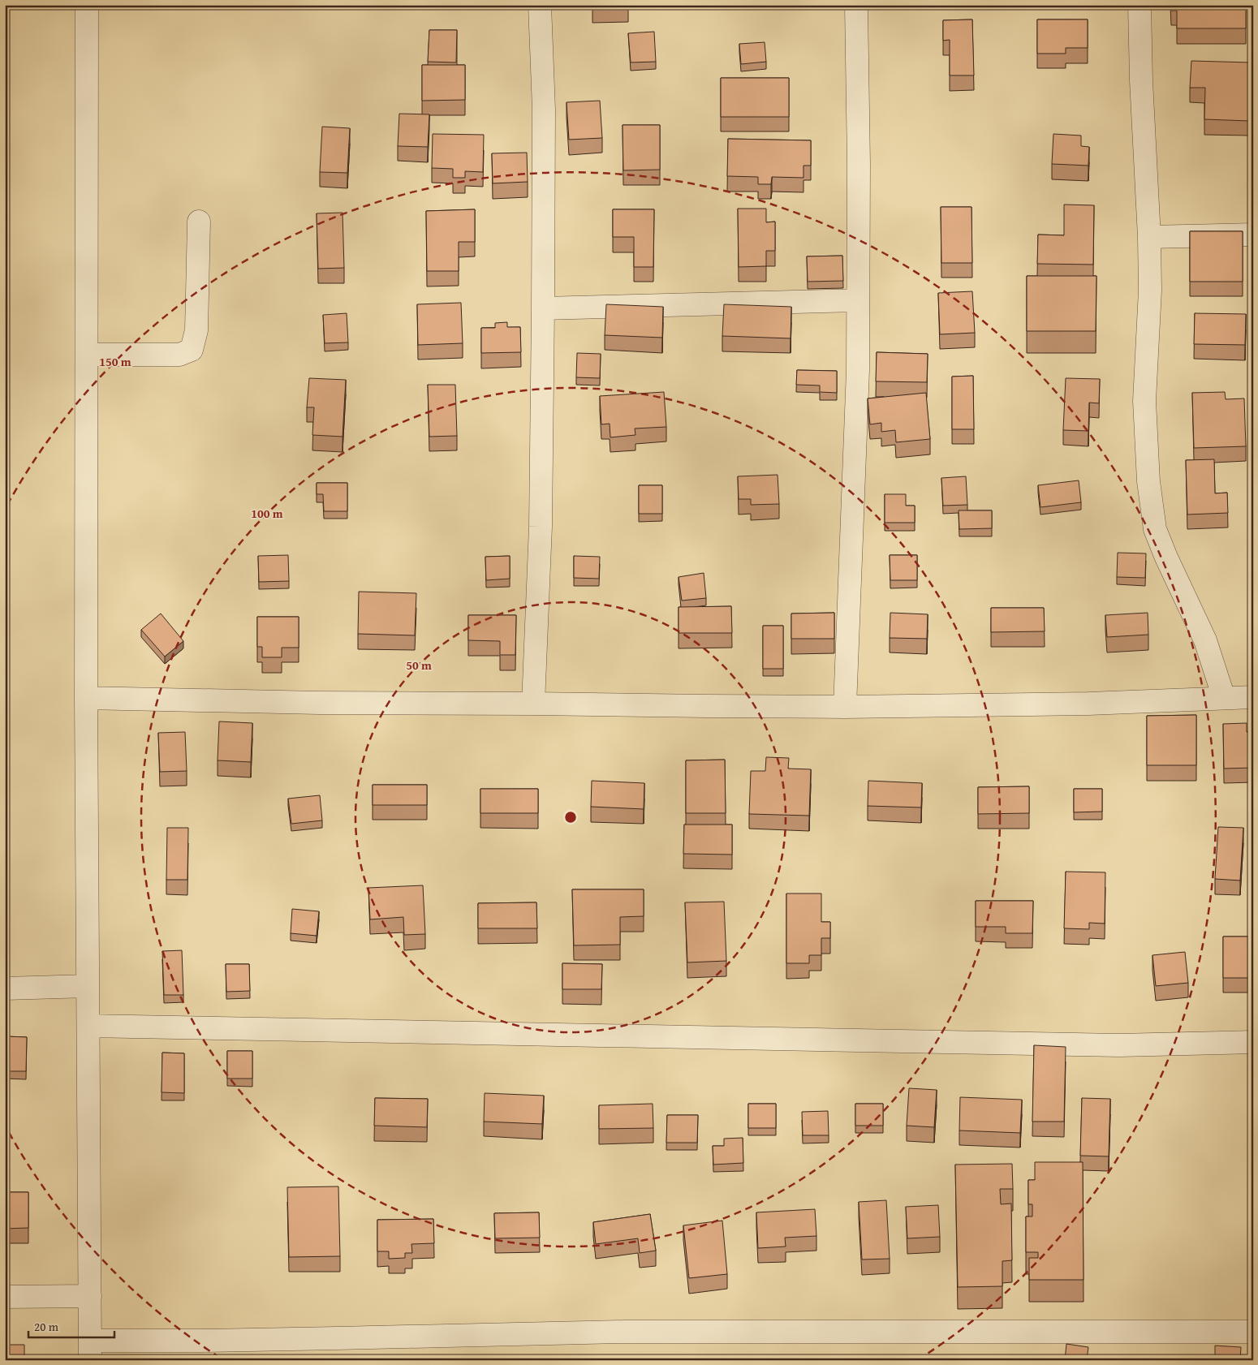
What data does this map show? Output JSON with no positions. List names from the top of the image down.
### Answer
{
  "scale_bar": "20 m",
  "rings": ["150 m", "100 m", "50 m"]
}
